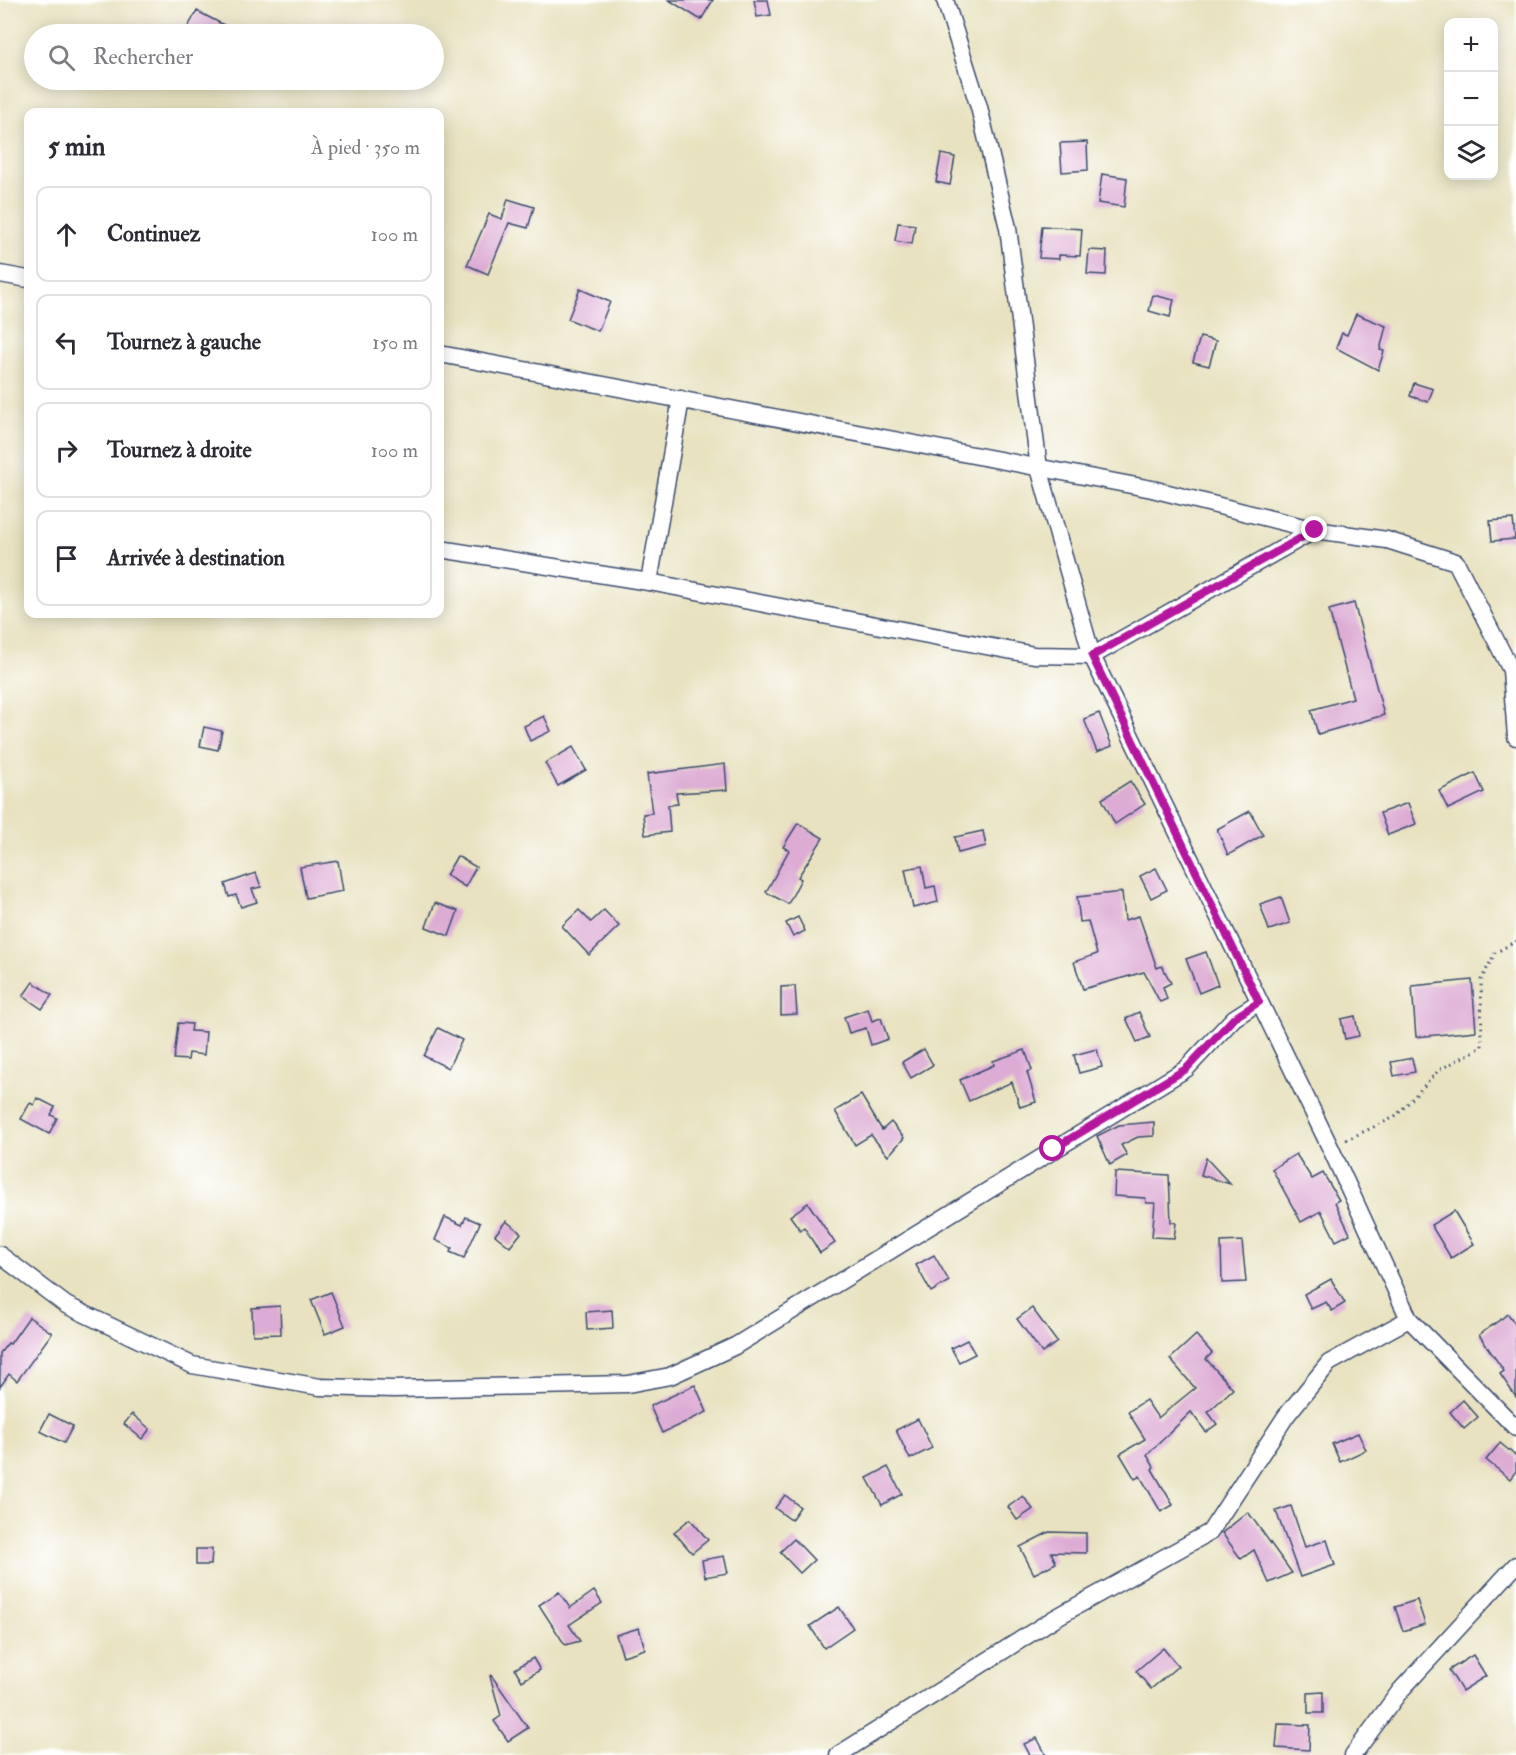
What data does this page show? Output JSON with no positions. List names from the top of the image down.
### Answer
{
  "page": {
    "map_buttons": ["+", "−"],
    "search": "Rechercher",
    "heading": ["5 min", "À pied · 350 m"],
    "list": [
      ["Continuez", "100 m"],
      ["Tournez à gauche", "150 m"],
      ["Tournez à droite", "100 m"],
      "Arrivée à destination"
    ]
  }
}
